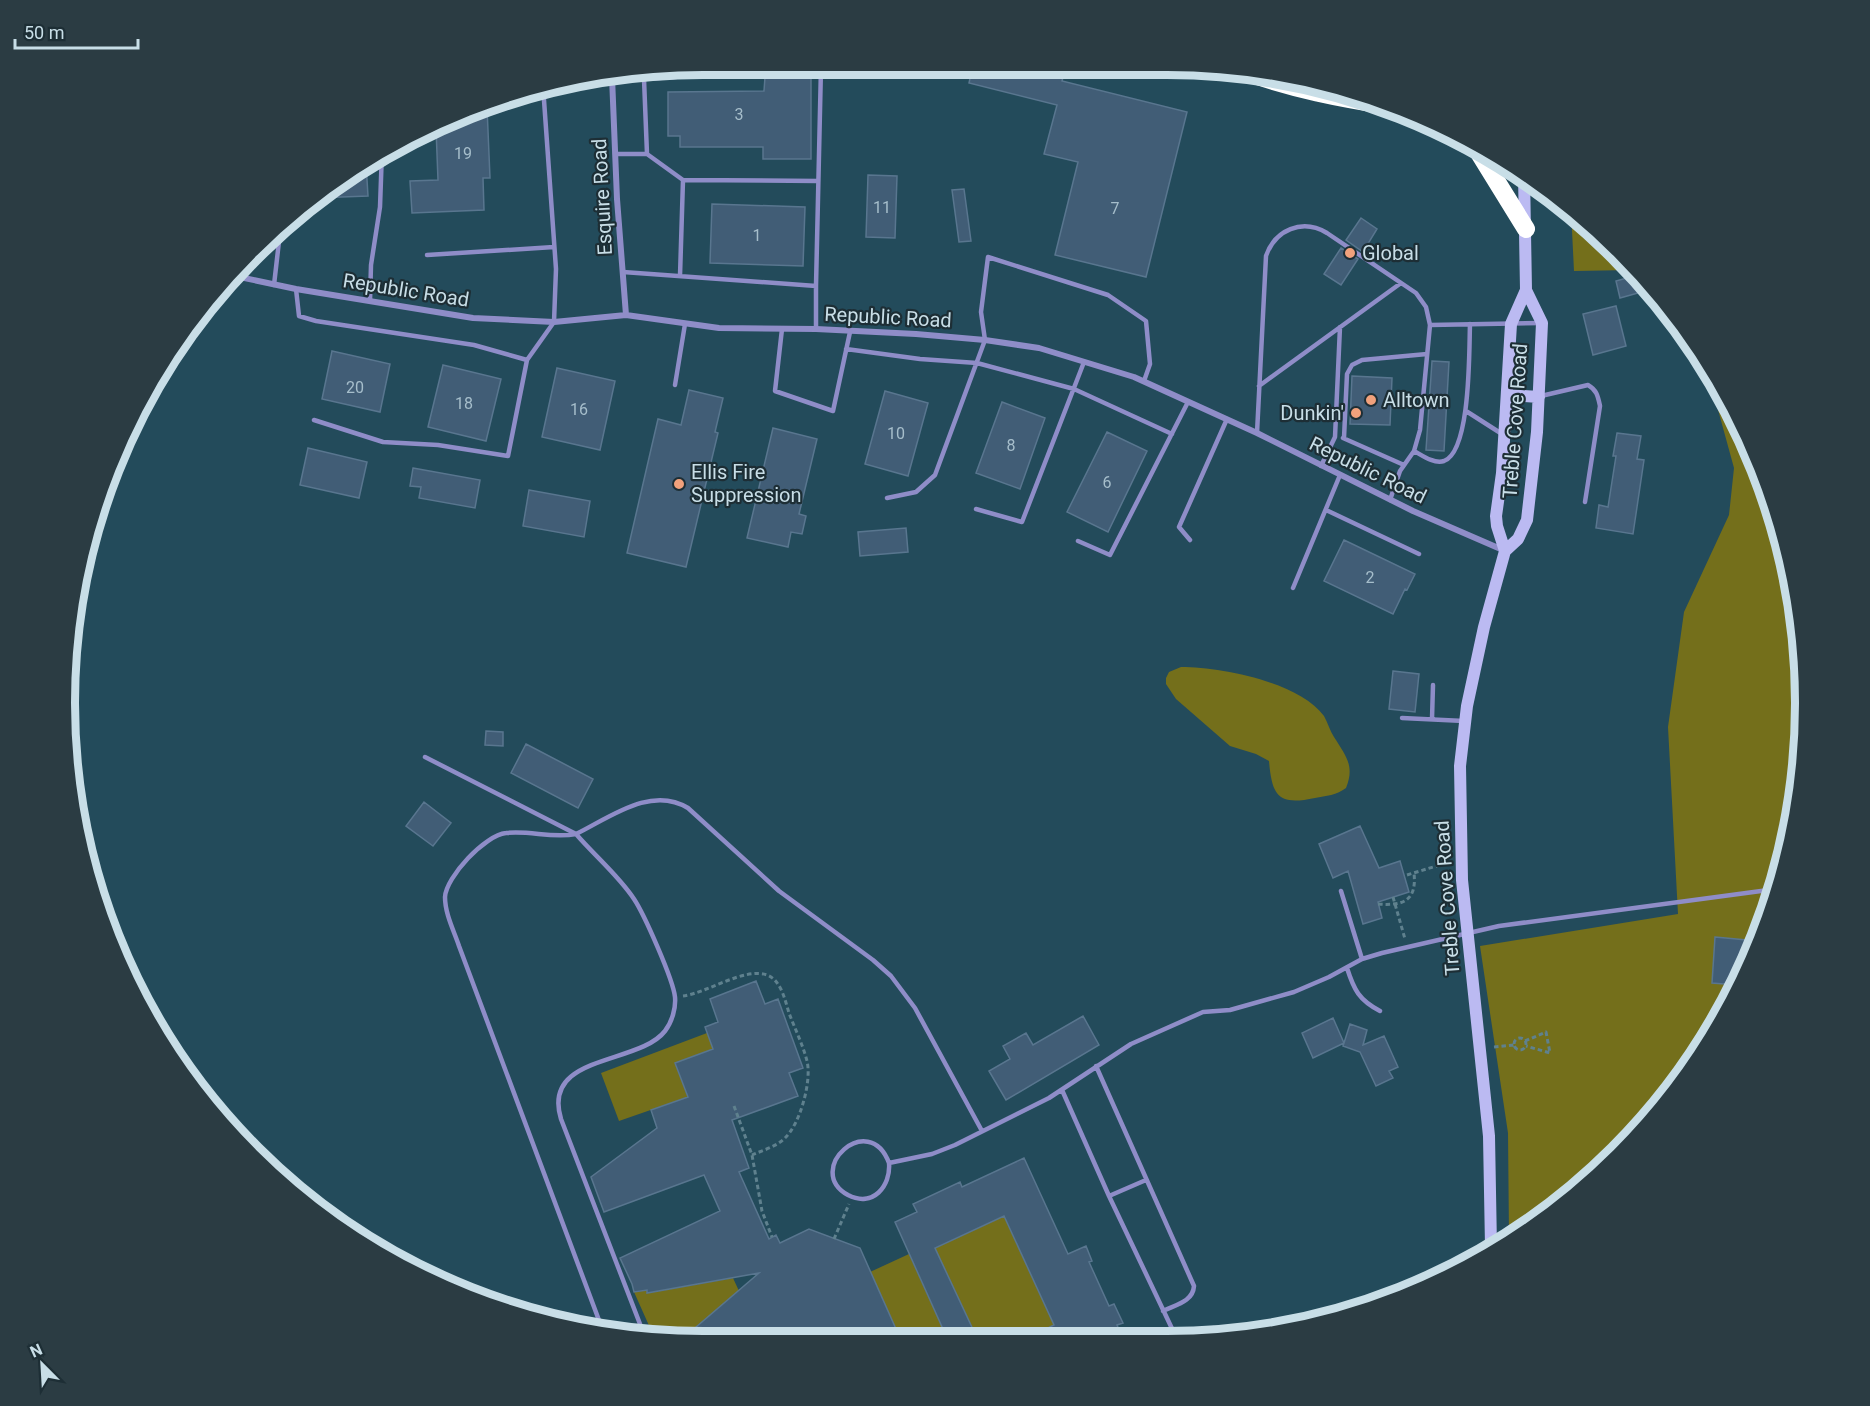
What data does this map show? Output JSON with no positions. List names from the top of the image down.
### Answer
{
  "streets": {
    "main road": ["Treble Cove Road"],
    "street": ["Esquire Road", "Republic Road"]
  },
  "crossings": [
    ["Esquire Road", "Republic Road"],
    ["Republic Road", "Treble Cove Road"]
  ],
  "places": [
    "Global",
    "Alltown",
    "Dunkin'",
    "Ellis Fire Suppression"
  ],
  "house_numbers": [
    "3",
    "19",
    "11",
    "7",
    "1",
    "20",
    "18",
    "16",
    "10",
    "8",
    "6",
    "2"
  ],
  "scale_bar": "50 m",
  "north": "top left"
}
